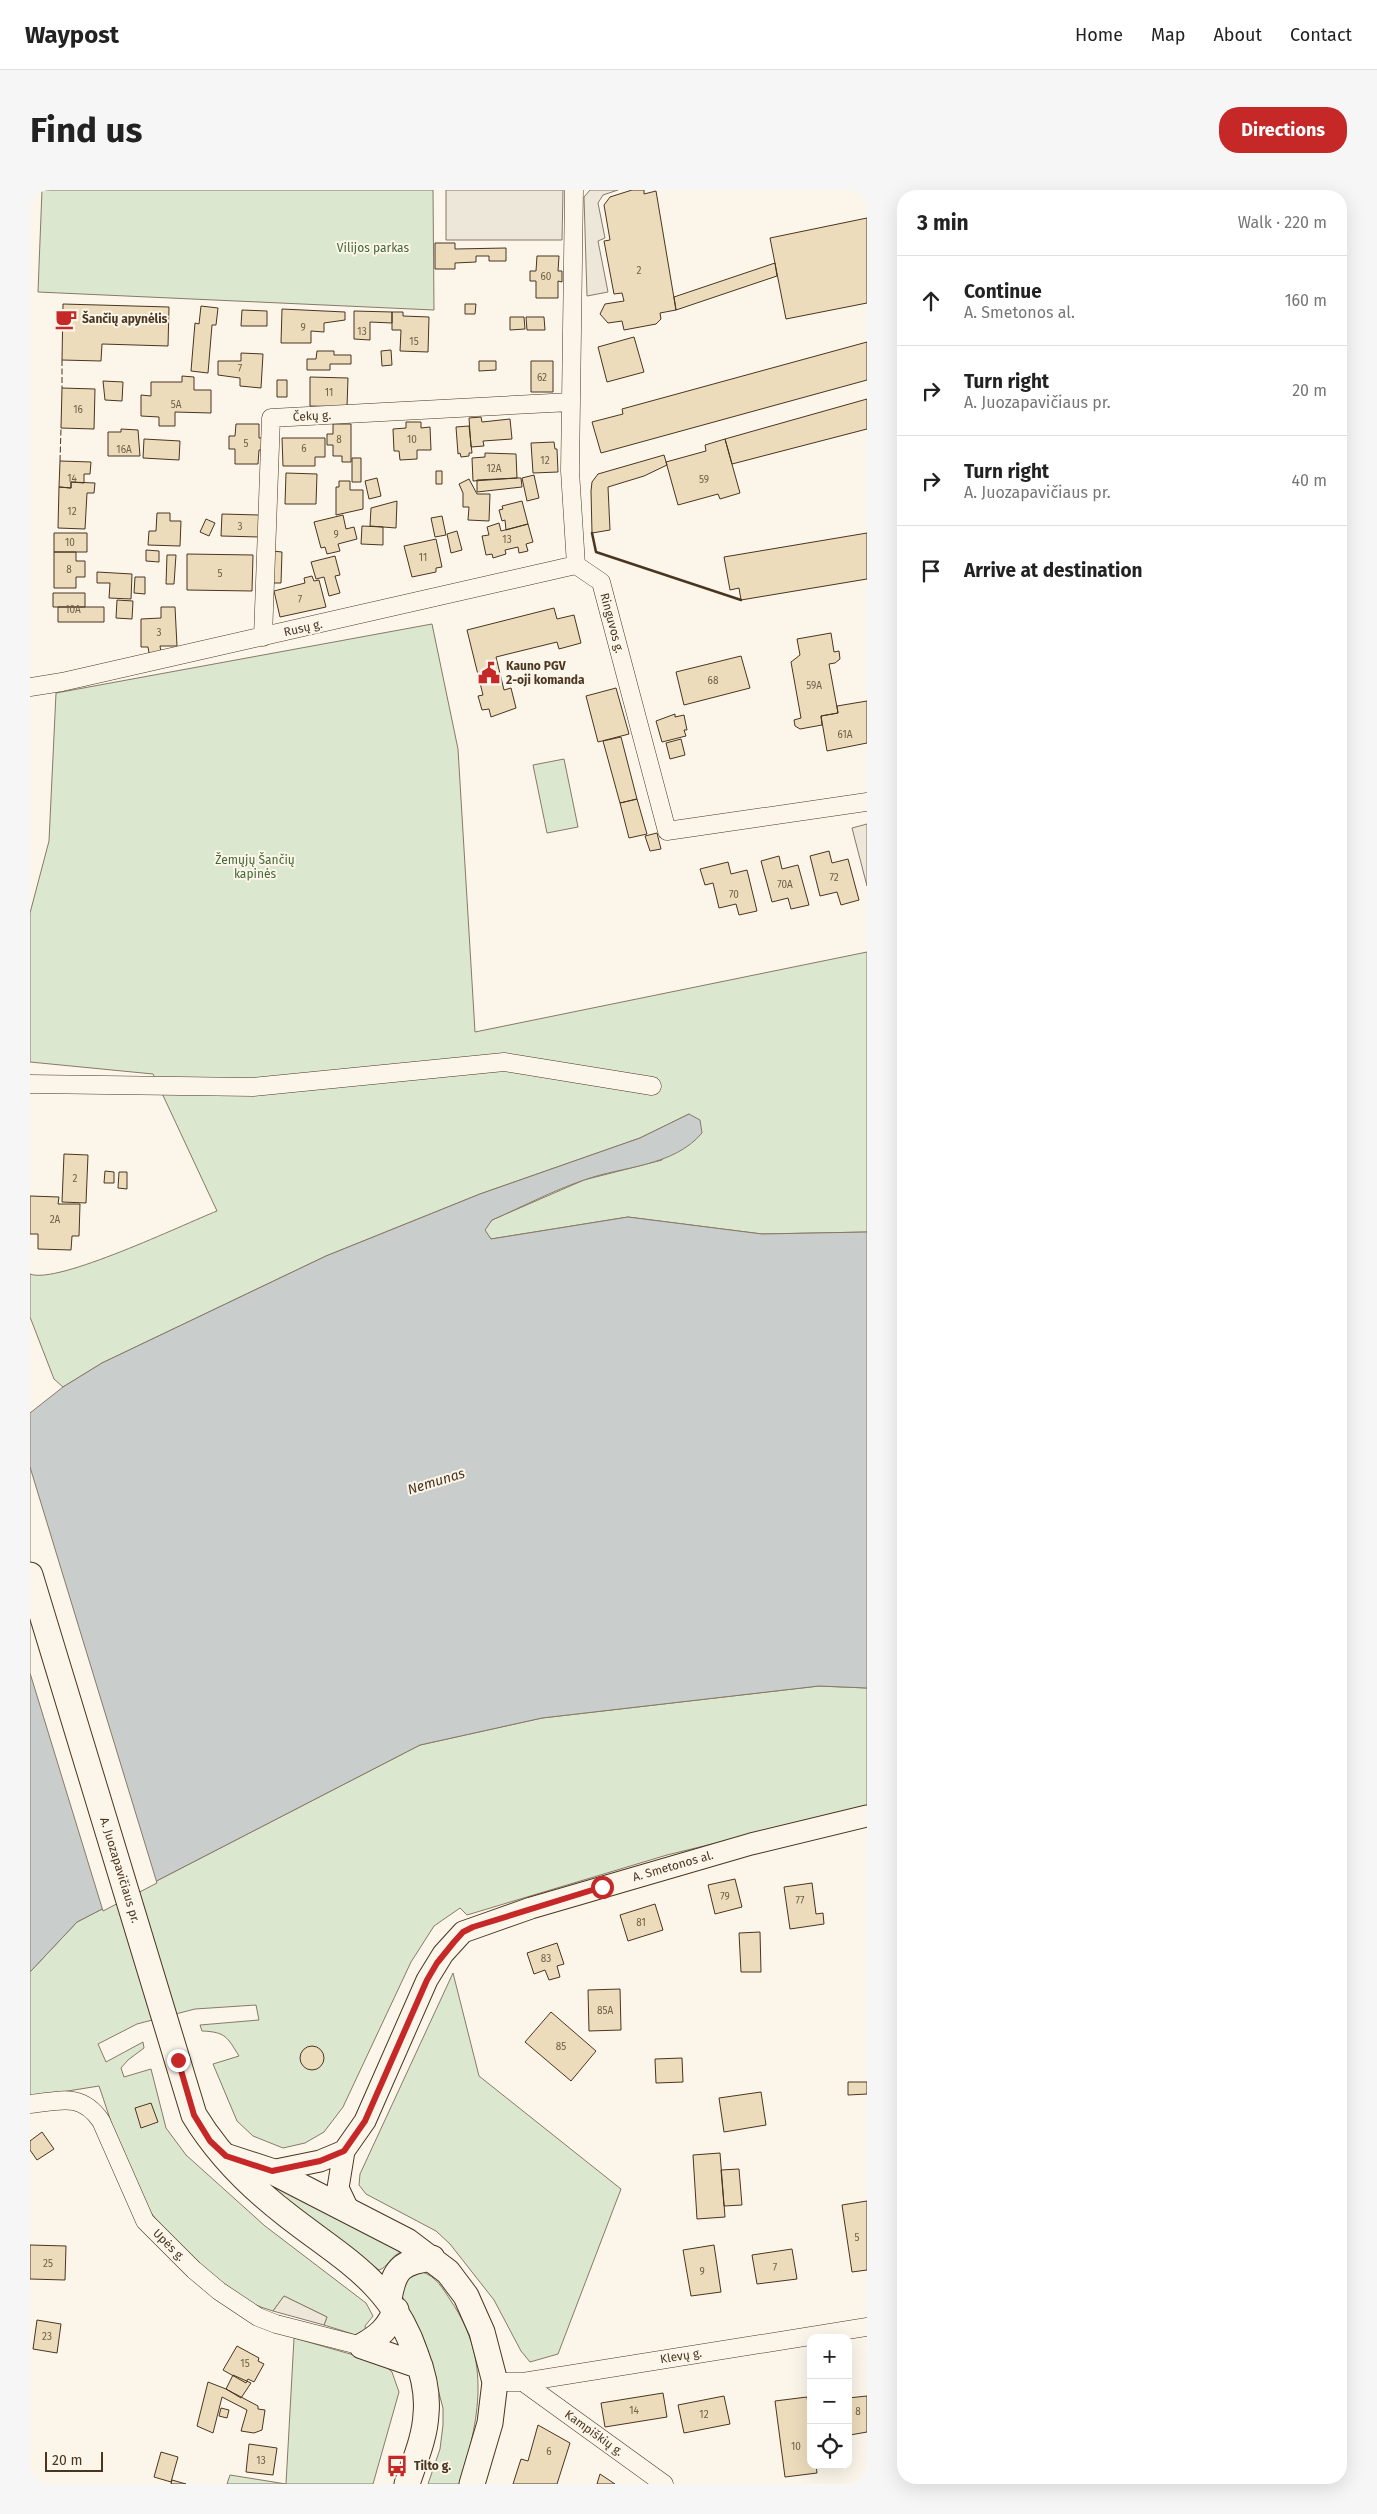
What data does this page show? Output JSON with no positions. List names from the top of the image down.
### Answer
{
  "streets": {
    "main road": ["A. Juozapavičiaus pr."],
    "street": [
      "Čekų g.",
      "Ringuvos g.",
      "Rusų g.",
      "A. Smetonos al.",
      "Upės g.",
      "Klevų g.",
      "Kampiškių g."
    ]
  },
  "crossings": [
    ["Čekų g.", "Rusų g."],
    ["Ringuvos g.", "Rusų g."],
    ["Klevų g.", "Kampiškių g."]
  ],
  "water": ["Nemunas"],
  "parks": ["Vilijos parkas", "Žemųjų Šančių kapinės"],
  "places": {
    "cafe": ["Šančių apynėlis"],
    "public building": ["Kauno PGV 2-oji komanda"],
    "bus stop": ["Tilto g."]
  },
  "house_numbers": [
    "2",
    "60",
    "9",
    "13",
    "15",
    "7",
    "62",
    "11",
    "5A",
    "16",
    "8",
    "10",
    "5",
    "6",
    "16A",
    "12",
    "12A",
    "14",
    "59",
    "12",
    "3",
    "9",
    "13",
    "10",
    "11",
    "8",
    "5",
    "7",
    "10A",
    "3",
    "68",
    "59A",
    "61A",
    "72",
    "70A",
    "70",
    "2",
    "2A",
    "79",
    "77",
    "81",
    "83",
    "85A",
    "85",
    "5",
    "25",
    "7",
    "9",
    "23",
    "15",
    "14",
    "8",
    "12",
    "10",
    "6",
    "13"
  ],
  "scale_bar": "20 m",
  "page": {
    "header": "Waypost",
    "nav": [
      "Home",
      "Map",
      "About",
      "Contact"
    ],
    "buttons": "Directions",
    "title": "Find us",
    "heading": ["3 min", "Walk · 220 m"],
    "list": [
      ["Continue", "A. Smetonos al.", "160 m"],
      ["Turn right", "A. Juozapavičiaus pr.", "20 m"],
      ["Turn right", "A. Juozapavičiaus pr.", "40 m"],
      "Arrive at destination"
    ],
    "map_buttons": ["+", "−"],
    "scale": "20 m"
  }
}
